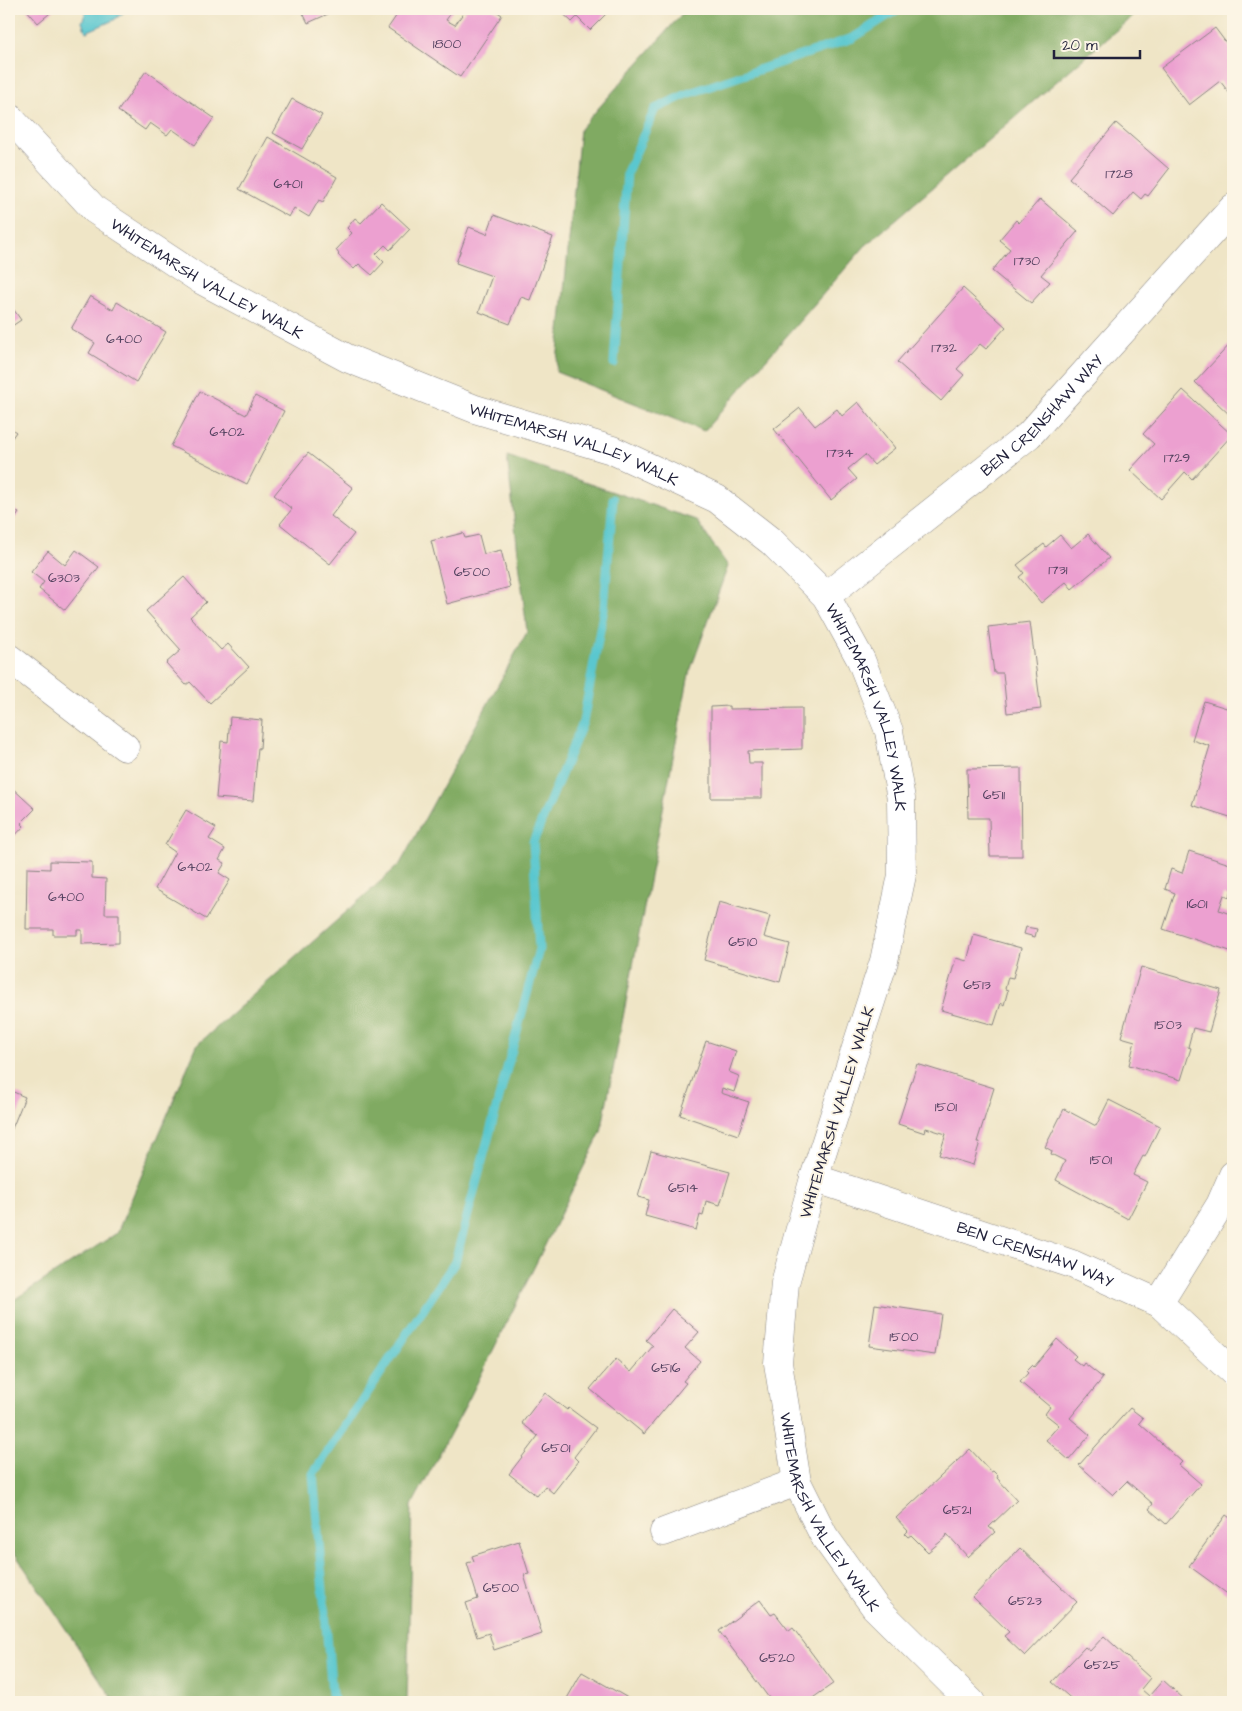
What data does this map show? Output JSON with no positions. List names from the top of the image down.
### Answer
{
  "streets": {
    "street": ["WHITEMARSH VALLEY WALK", "BEN CRENSHAW WAY"]
  },
  "crossings": [
    ["WHITEMARSH VALLEY WALK", "BEN CRENSHAW WAY"]
  ],
  "house_numbers": [
    "1800",
    "1728",
    "6401",
    "1730",
    "6400",
    "1732",
    "6402",
    "1734",
    "1729",
    "1731",
    "6500",
    "6303",
    "6511",
    "6402",
    "6400",
    "1601",
    "6510",
    "6513",
    "1503",
    "1501",
    "1501",
    "6514",
    "1500",
    "6516",
    "6501",
    "6521",
    "6500",
    "6523",
    "6520",
    "6525"
  ],
  "scale_bar": "20 m"
}
